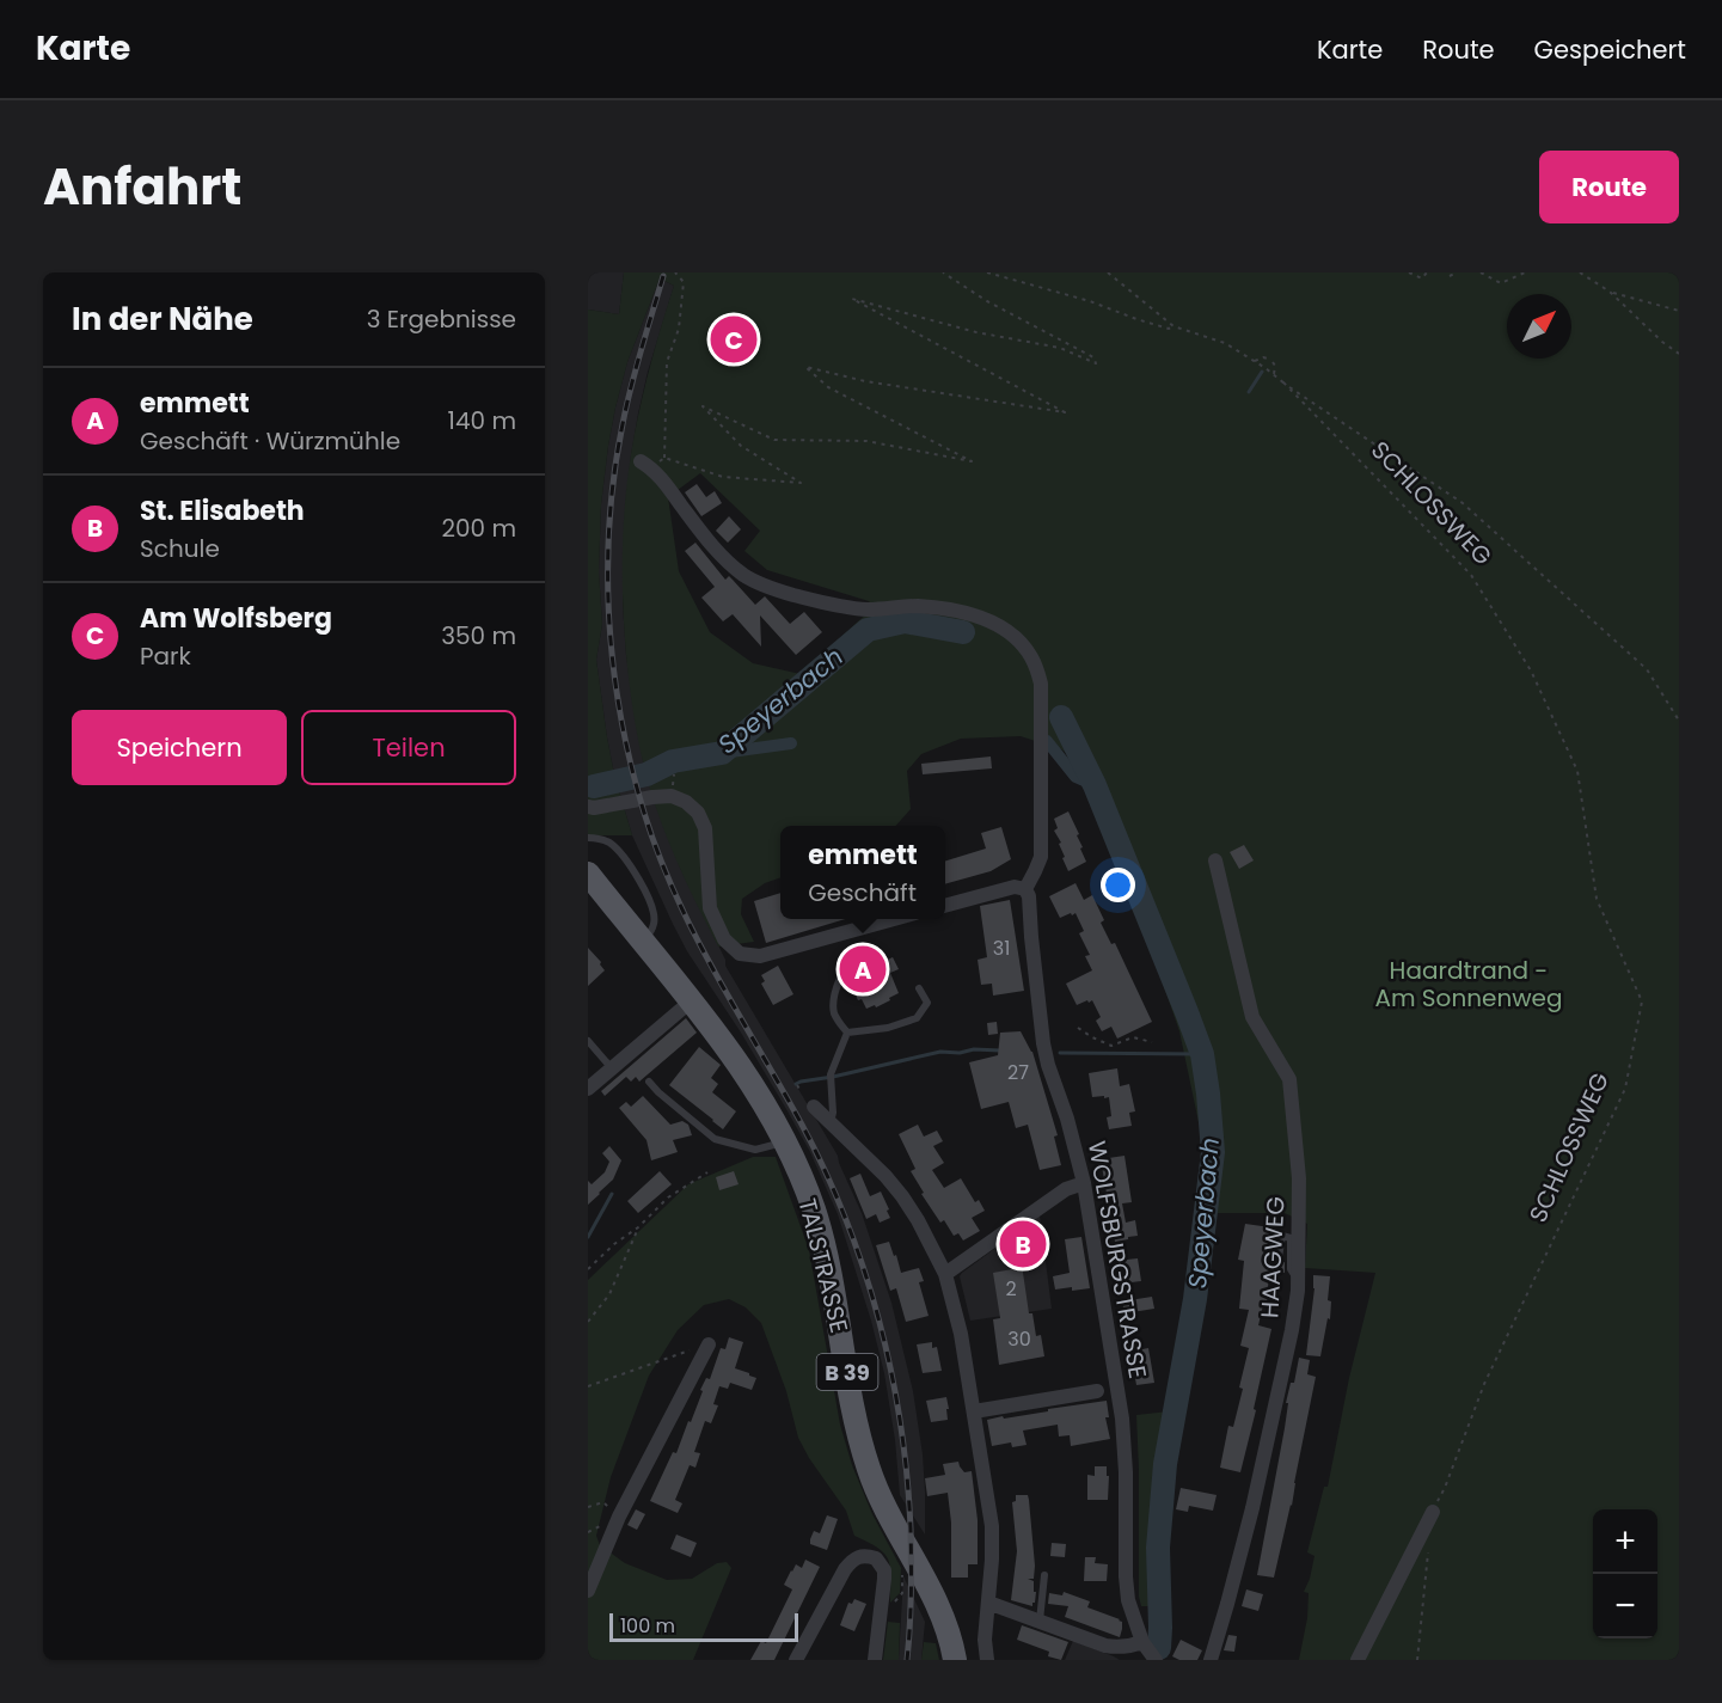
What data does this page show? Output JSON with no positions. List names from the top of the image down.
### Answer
{
  "streets": {
    "main road": ["TALSTRASSE", "B 39"],
    "street": ["HAAGWEG", "WOLFSBURGSTRASSE"],
    "path": ["SCHLOSSWEG"]
  },
  "water": ["Speyerbach"],
  "parks": ["Haardtrand - Am Sonnenweg"],
  "house_numbers": [
    "31",
    "27",
    "2",
    "30"
  ],
  "scale_bar": "100 m",
  "north": "top right",
  "page": {
    "header": "Karte",
    "nav": ["Karte", "Route", "Gespeichert"],
    "title": "Anfahrt",
    "buttons": [
      "Route",
      ["Speichern", "Teilen"]
    ],
    "heading": ["In der Nähe", "3 Ergebnisse"],
    "pins": ["C", "A", "B"],
    "list": [
      {
        "mark": "A",
        "name": "emmett",
        "note": "Geschäft · Würzmühle",
        "value": "140 m"
      },
      {
        "mark": "B",
        "name": "St. Elisabeth",
        "note": "Schule",
        "value": "200 m"
      },
      {
        "mark": "C",
        "name": "Am Wolfsberg",
        "note": "Park",
        "value": "350 m"
      }
    ],
    "popup": ["emmett", "Geschäft"],
    "map_buttons": ["+", "−"],
    "scale": "100 m"
  }
}
